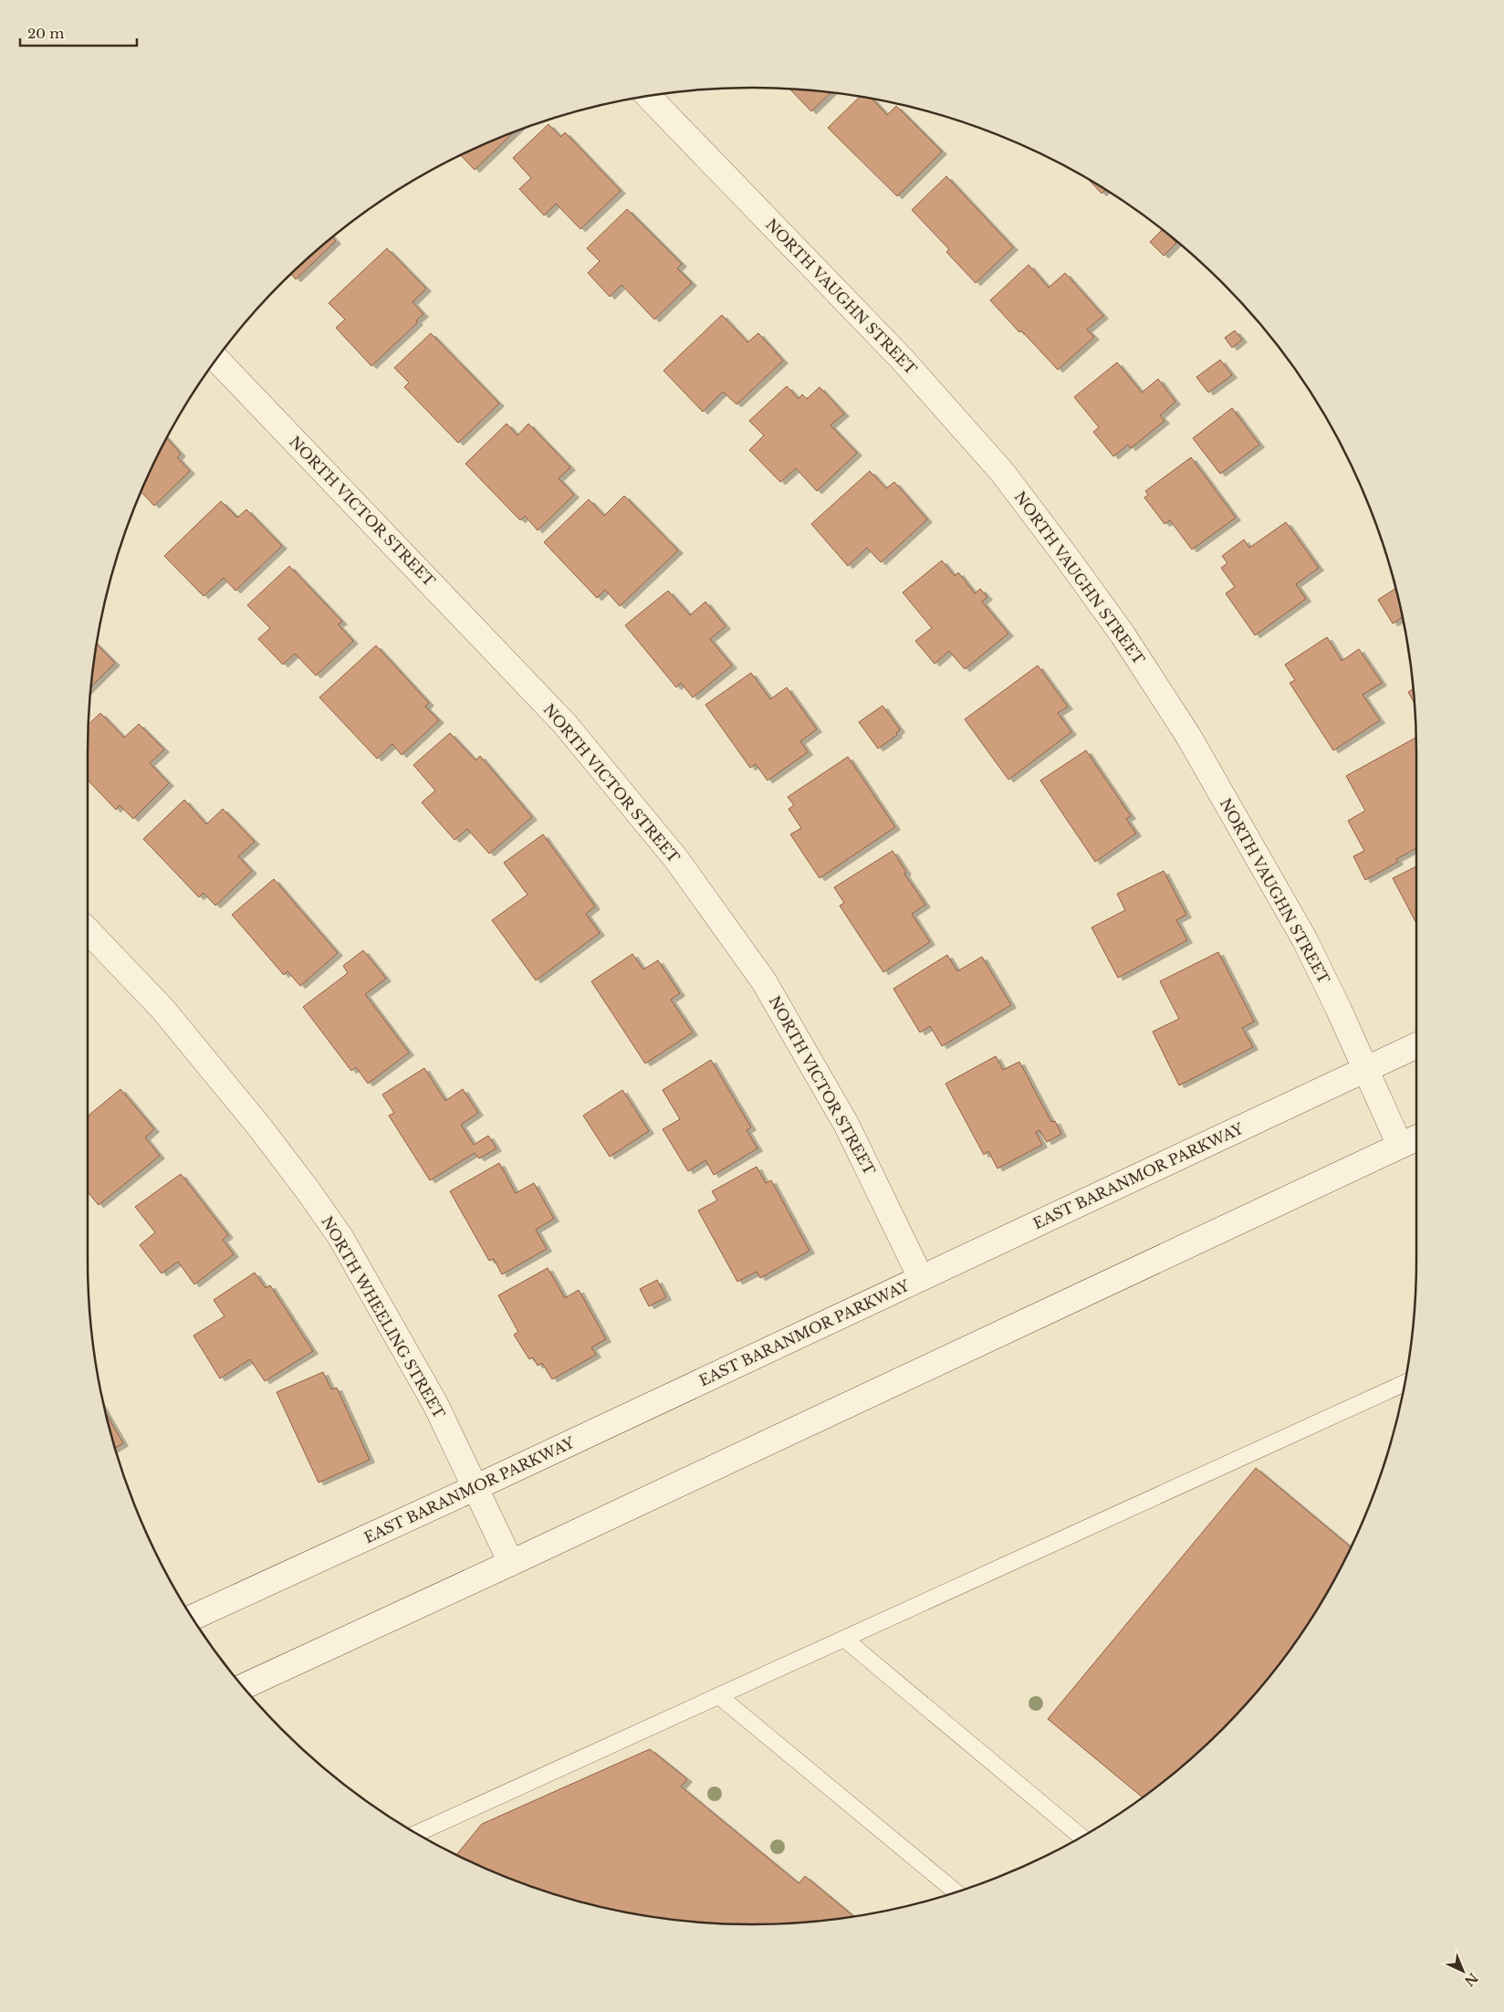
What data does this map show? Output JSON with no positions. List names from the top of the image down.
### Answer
{
  "streets": {
    "street": [
      "NORTH VAUGHN STREET",
      "NORTH VICTOR STREET",
      "EAST BARANMOR PARKWAY",
      "NORTH WHEELING STREET"
    ]
  },
  "crossings": [
    ["NORTH VAUGHN STREET", "EAST BARANMOR PARKWAY"],
    ["NORTH VICTOR STREET", "EAST BARANMOR PARKWAY"],
    ["EAST BARANMOR PARKWAY", "NORTH WHEELING STREET"]
  ],
  "scale_bar": "20 m",
  "north": "bottom right"
}
